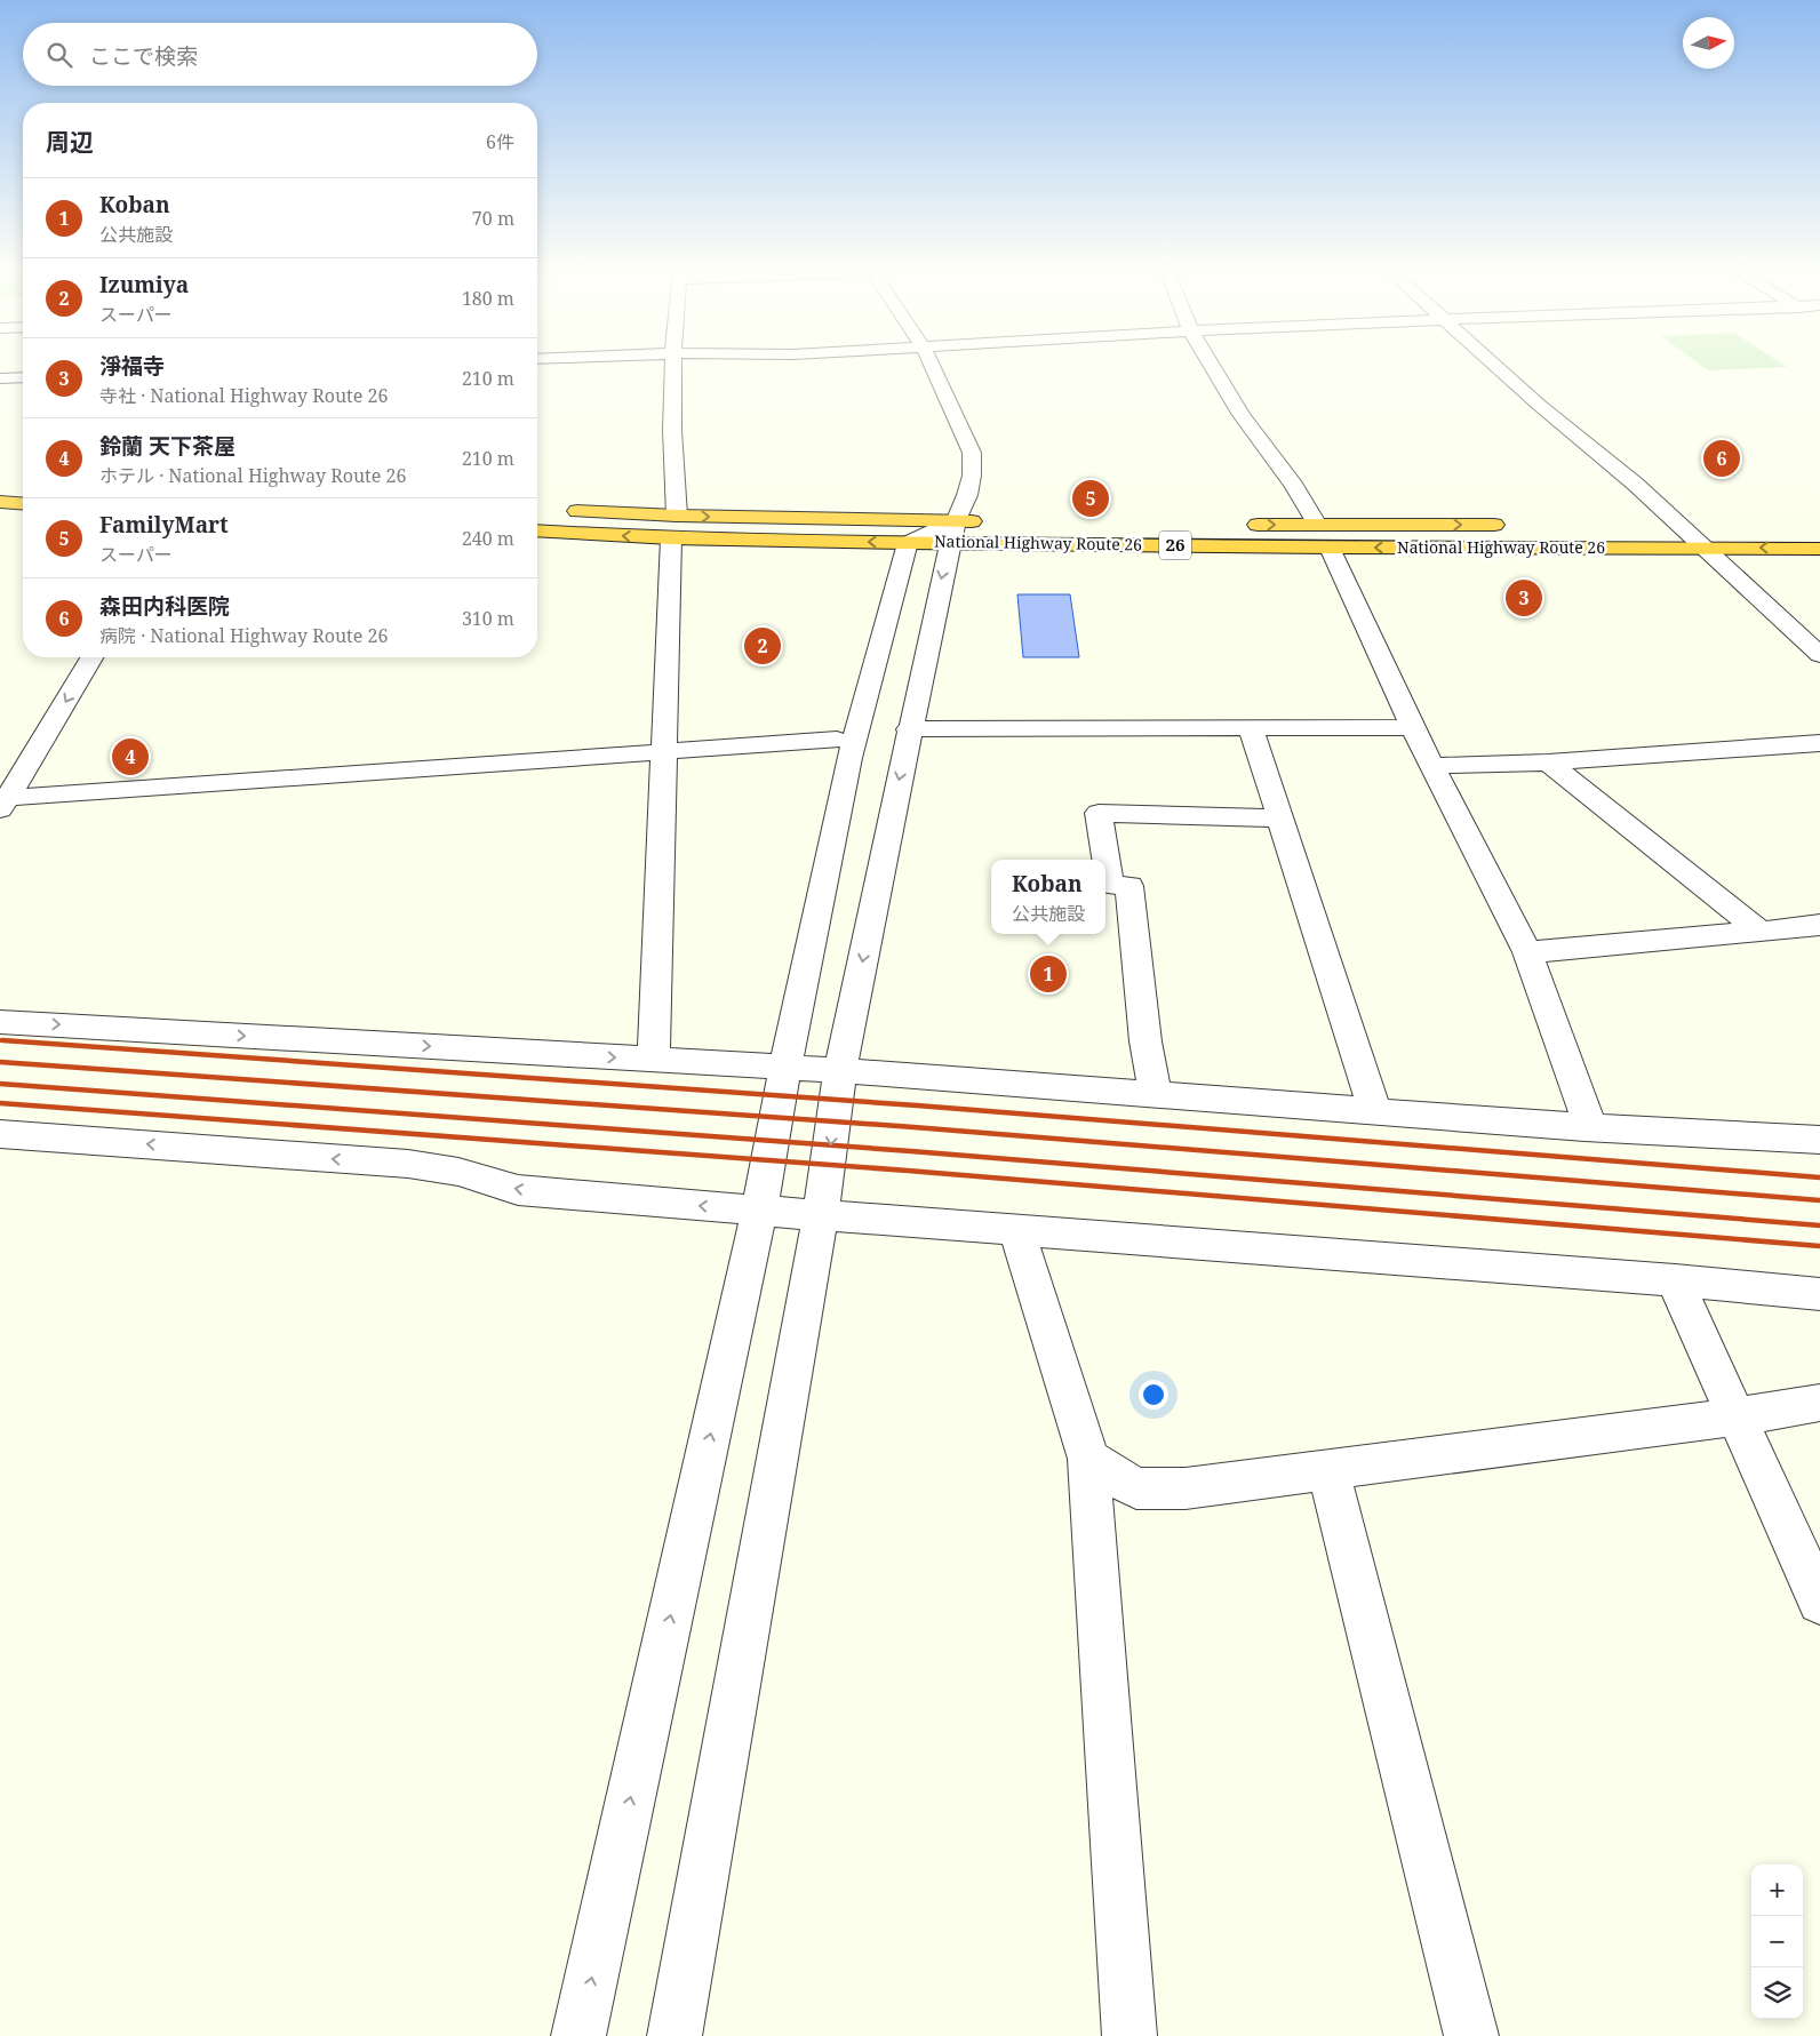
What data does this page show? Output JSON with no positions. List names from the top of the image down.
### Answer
{
  "streets": {
    "highway": ["National Highway Route 26", "26"]
  },
  "north": "right",
  "page": {
    "search": "ここで検索",
    "heading": ["周辺", "6件"],
    "list": [
      {
        "mark": "1",
        "name": "Koban",
        "note": "公共施設",
        "value": "70 m"
      },
      {
        "mark": "2",
        "name": "Izumiya",
        "note": "スーパー",
        "value": "180 m"
      },
      {
        "mark": "3",
        "name": "淨福寺",
        "note": "寺社 · National Highway Route 26",
        "value": "210 m"
      },
      {
        "mark": "4",
        "name": "鈴蘭 天下茶屋",
        "note": "ホテル · National Highway Route 26",
        "value": "210 m"
      },
      {
        "mark": "5",
        "name": "FamilyMart",
        "note": "スーパー",
        "value": "240 m"
      },
      {
        "mark": "6",
        "name": "森田内科医院",
        "note": "病院 · National Highway Route 26",
        "value": "310 m"
      }
    ],
    "pins": [
      "6",
      "5",
      "3",
      "2",
      "4",
      "1"
    ],
    "popup": ["Koban", "公共施設"],
    "map_buttons": ["+", "−"]
  }
}
